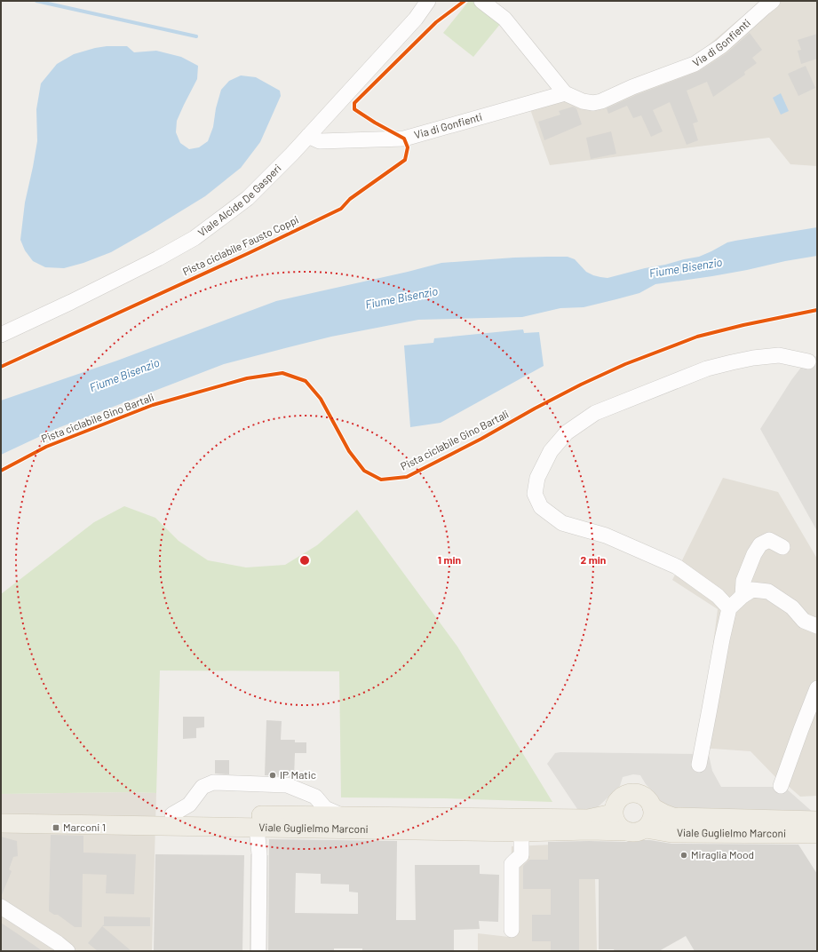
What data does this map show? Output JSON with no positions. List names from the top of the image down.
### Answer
{
  "streets": {
    "main road": ["Viale Guglielmo Marconi"],
    "street": ["Via di Gonfienti", "Viale Alcide De Gasperi"],
    "cycle path": ["Pista ciclabile Fausto Coppi", "Pista ciclabile Gino Bartali"]
  },
  "crossings": [
    ["Via di Gonfienti", "Viale Alcide De Gasperi"]
  ],
  "water": ["Fiume Bisenzio"],
  "places": {
    "other": ["IP Matic", "Miraglia Mood"],
    "transit": ["Marconi 1"]
  },
  "rings": ["1 min", "2 min"]
}
